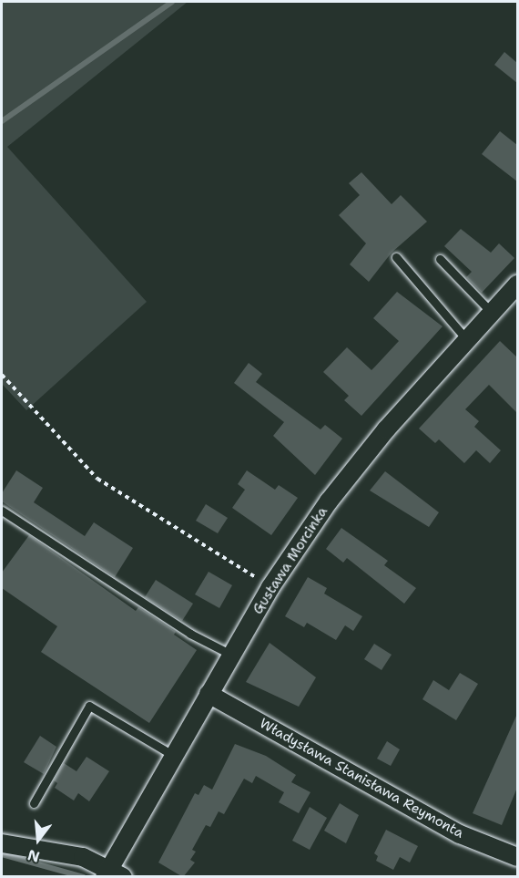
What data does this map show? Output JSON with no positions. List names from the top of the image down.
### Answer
{
  "streets": {
    "street": ["Gustawa Morcinka", "Władysława Stanisława Reymonta"]
  },
  "crossings": [
    ["Gustawa Morcinka", "Władysława Stanisława Reymonta"]
  ],
  "north": "bottom"
}
